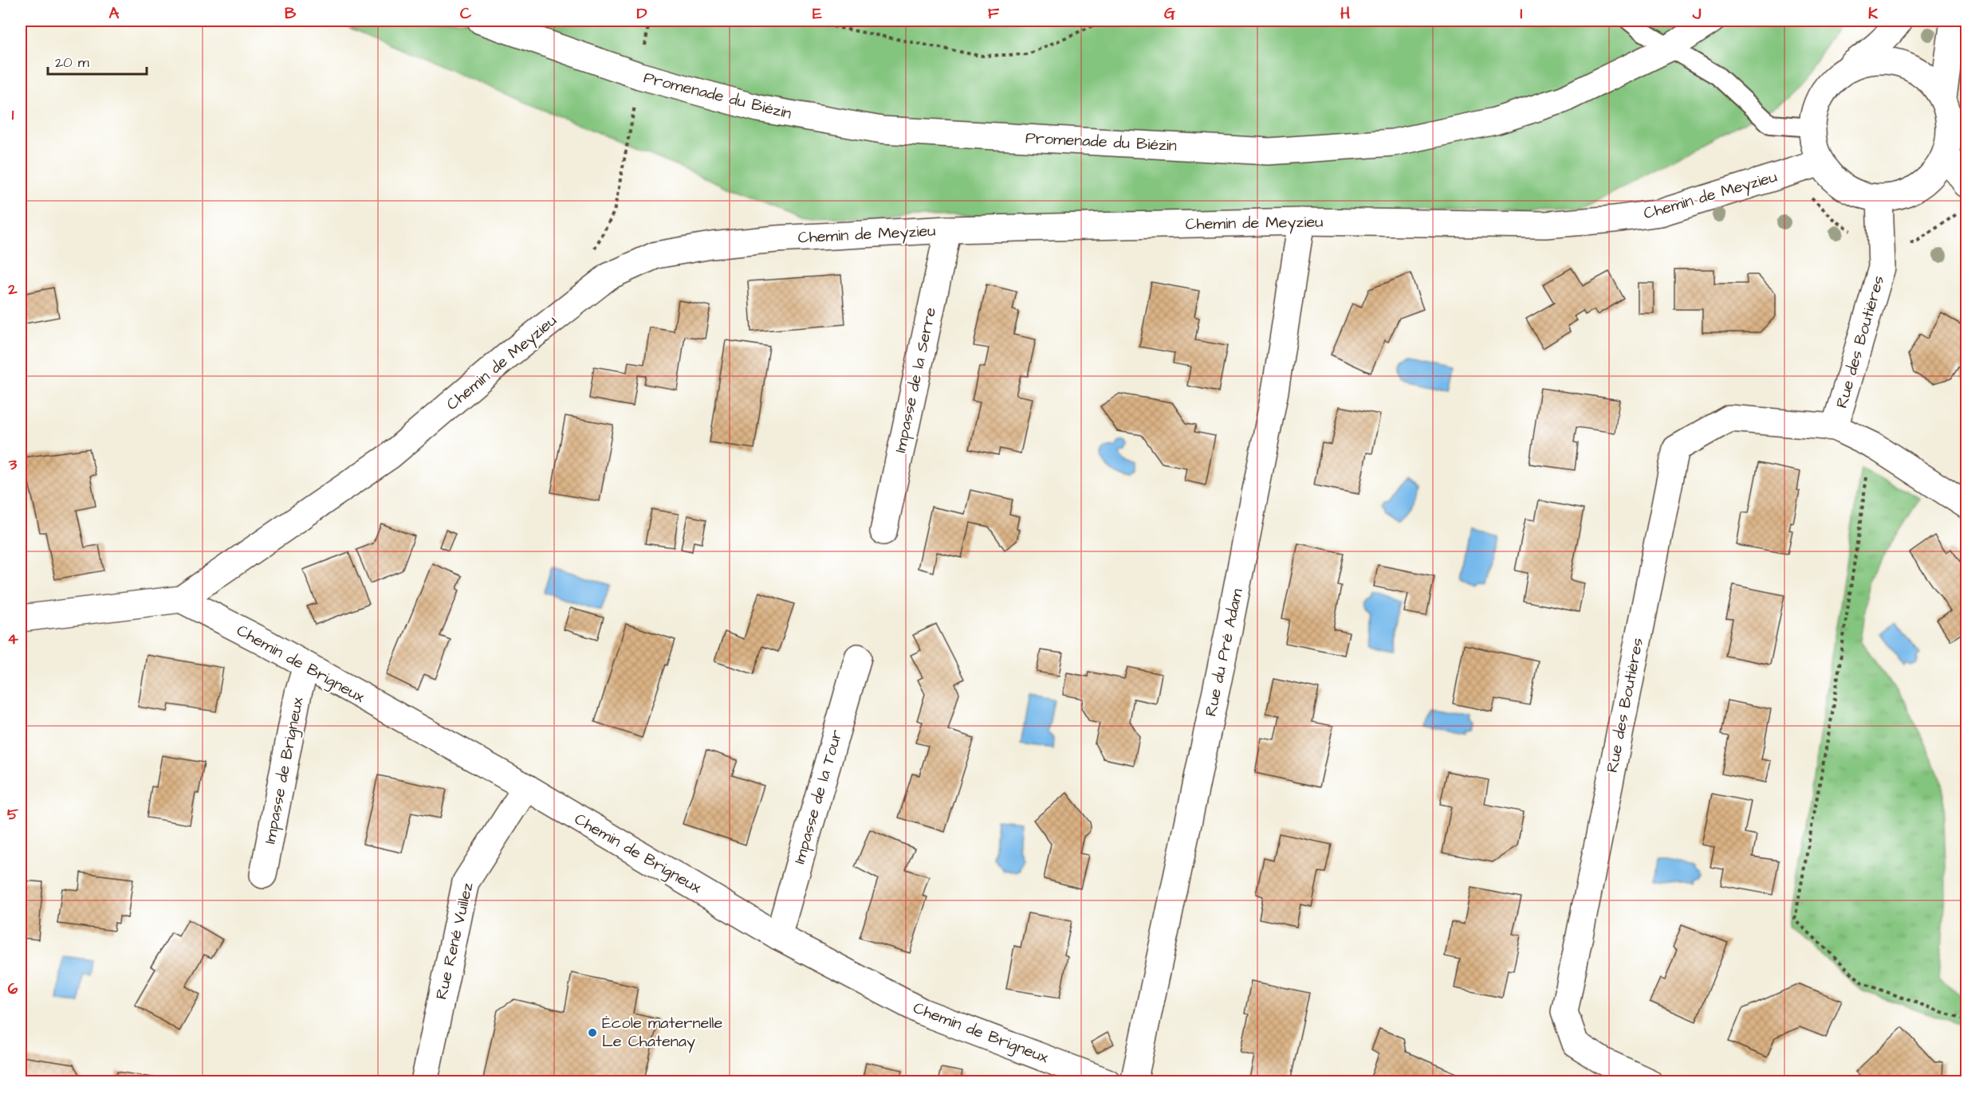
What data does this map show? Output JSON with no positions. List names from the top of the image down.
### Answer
{
  "streets": {
    "street": [
      "Promenade du Biézin",
      "Chemin de Meyzieu",
      "Rue des Boutières",
      "Impasse de la Serre",
      "Rue du Pré Adam",
      "Chemin de Brigneux",
      "Impasse de Brigneux",
      "Impasse de la Tour",
      "Rue René Vuillez"
    ]
  },
  "crossings": [
    ["Chemin de Meyzieu", "Rue des Boutières"],
    ["Chemin de Meyzieu", "Impasse de la Serre"],
    ["Chemin de Meyzieu", "Rue du Pré Adam"],
    ["Chemin de Meyzieu", "Chemin de Brigneux"],
    ["Chemin de Brigneux", "Impasse de Brigneux"],
    ["Chemin de Brigneux", "Impasse de la Tour"],
    ["Chemin de Brigneux", "Rue René Vuillez"]
  ],
  "places": ["École maternelle Le Chatenay"],
  "scale_bar": "20 m",
  "grid": {
    "columns": [
      "A",
      "B",
      "C",
      "D",
      "E",
      "F",
      "G",
      "H",
      "I",
      "J",
      "K"
    ],
    "rows": [
      "1",
      "2",
      "3",
      "4",
      "5",
      "6"
    ]
  }
}
